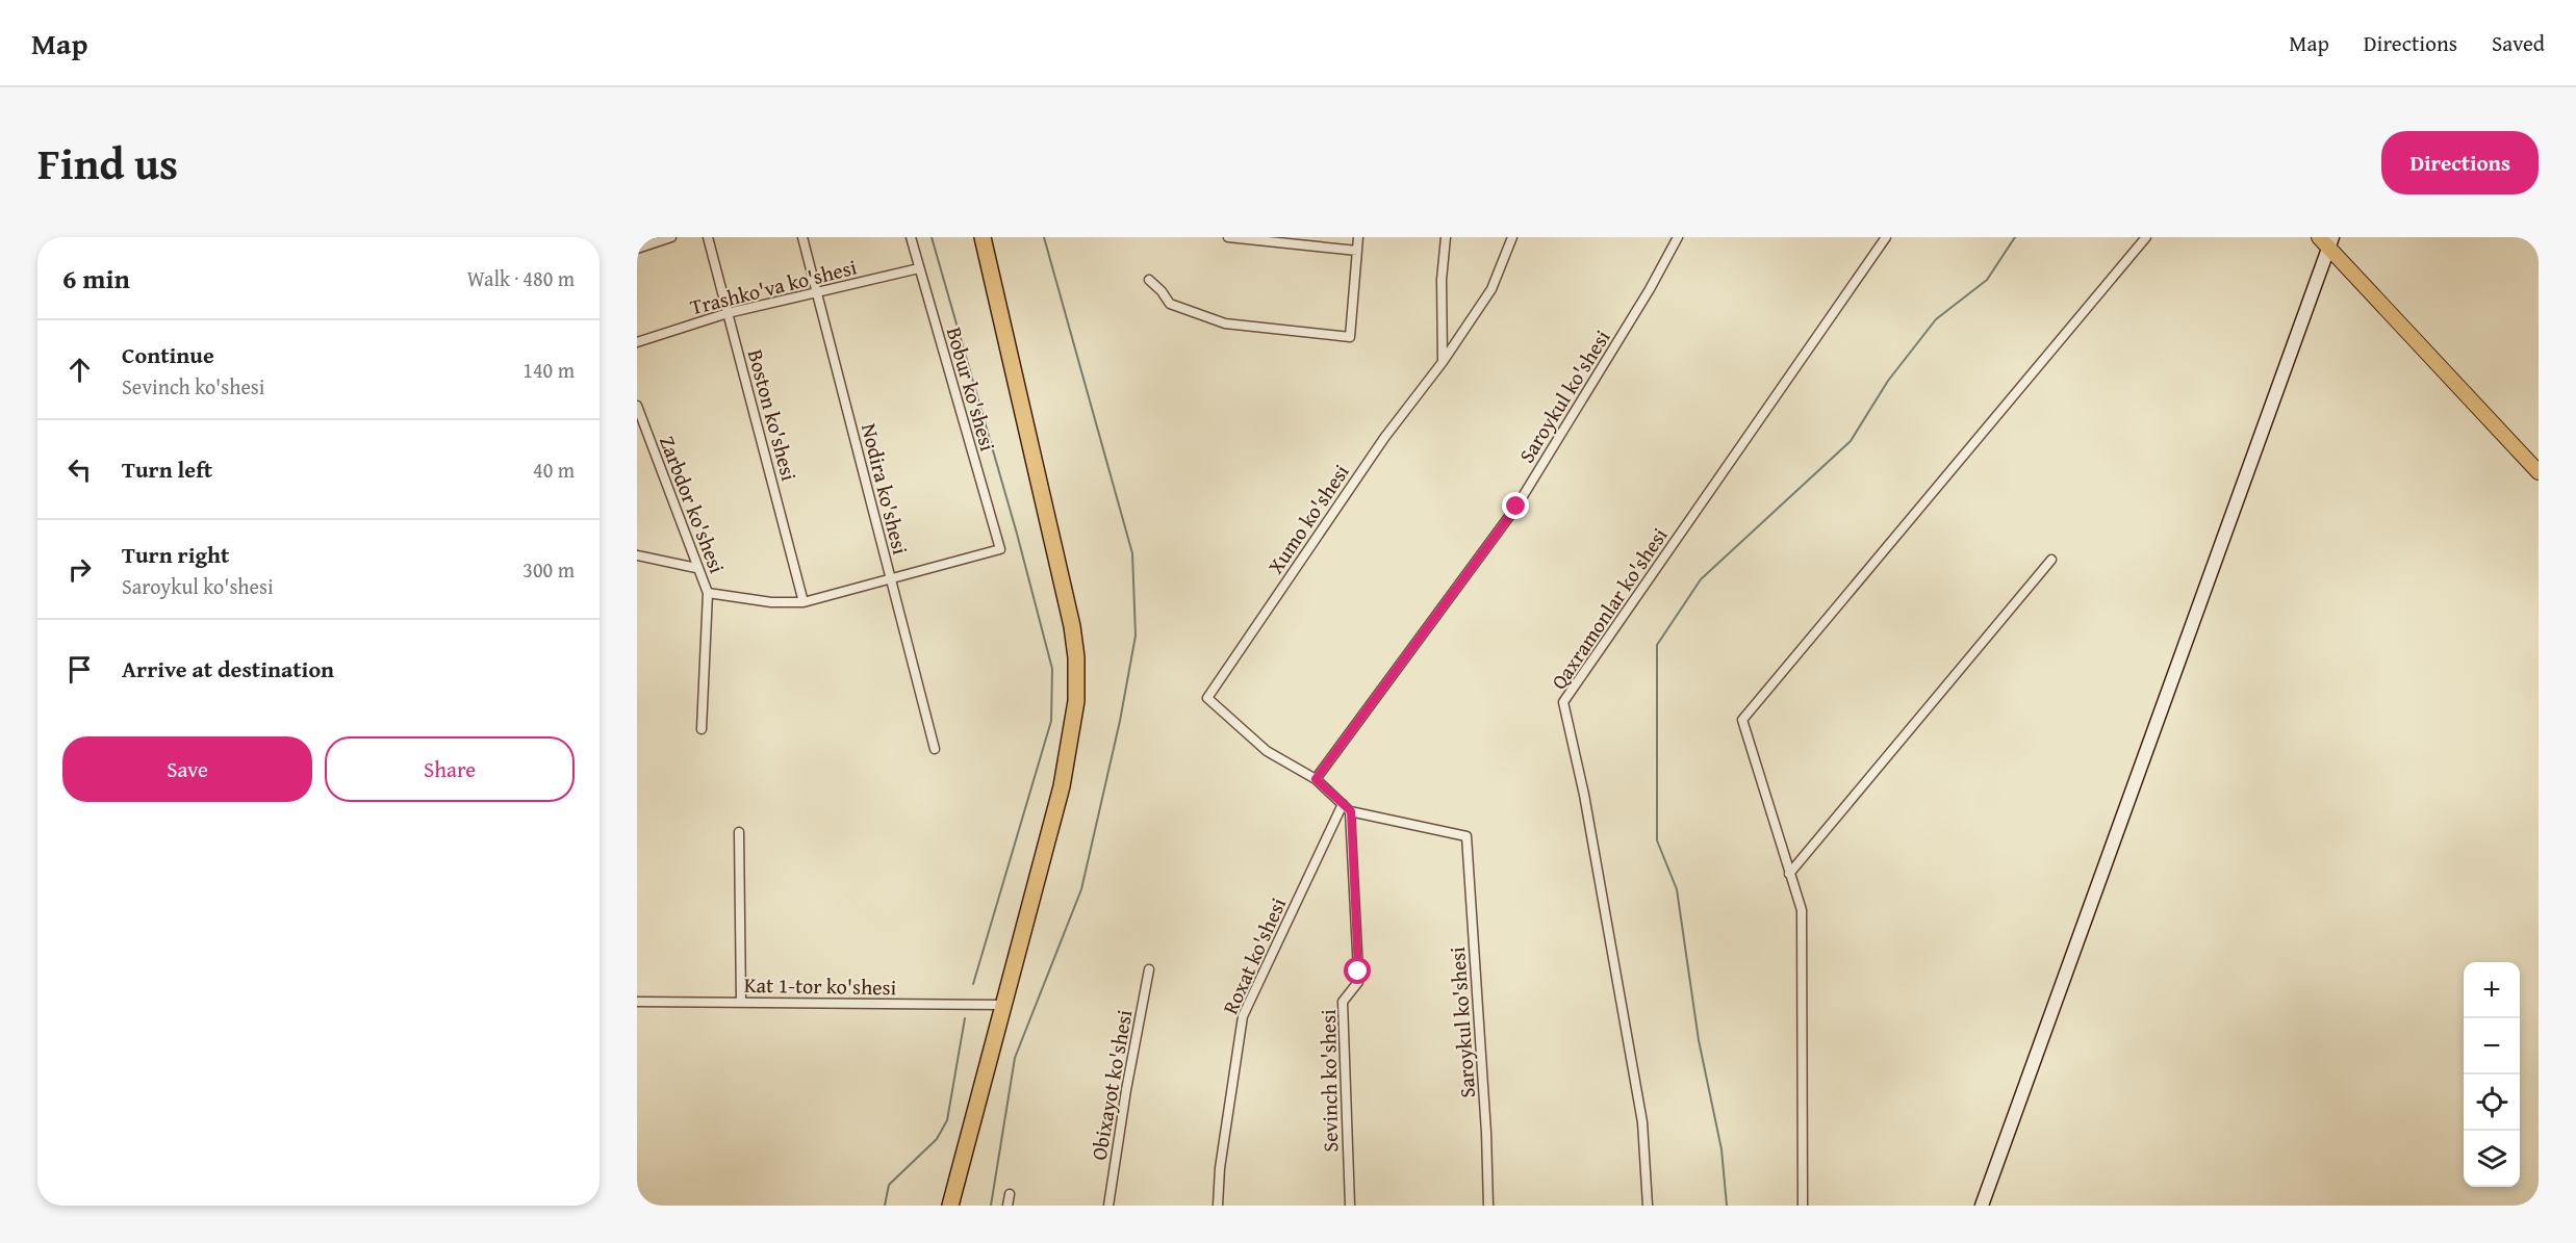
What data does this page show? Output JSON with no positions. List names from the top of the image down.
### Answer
{
  "streets": {
    "street": [
      "Trashko'va ko'shesi",
      "Bobur ko'shesi",
      "Saroykul ko'shesi",
      "Boston ko'shesi",
      "Nodira ko'shesi",
      "Zarbdor ko'shesi",
      "Xumo ko'shesi",
      "Qaxramonlar ko'shesi",
      "Roxat ko'shesi",
      "Kat 1-tor ko'shesi",
      "Sevinch ko'shesi",
      "Obixayot ko'shesi"
    ]
  },
  "crossings": [
    ["Trashko'va ko'shesi", "Bobur ko'shesi"],
    ["Trashko'va ko'shesi", "Boston ko'shesi"],
    ["Trashko'va ko'shesi", "Nodira ko'shesi"],
    ["Bobur ko'shesi", "Nodira ko'shesi"],
    ["Saroykul ko'shesi", "Xumo ko'shesi"],
    ["Saroykul ko'shesi", "Sevinch ko'shesi"]
  ],
  "page": {
    "header": "Map",
    "nav": ["Map", "Directions", "Saved"],
    "title": "Find us",
    "buttons": [
      "Directions",
      ["Save", "Share"]
    ],
    "heading": ["6 min", "Walk · 480 m"],
    "list": [
      ["Continue", "Sevinch ko'shesi", "140 m"],
      ["Turn left", "40 m"],
      ["Turn right", "Saroykul ko'shesi", "300 m"],
      "Arrive at destination"
    ],
    "map_buttons": ["+", "−"]
  }
}
